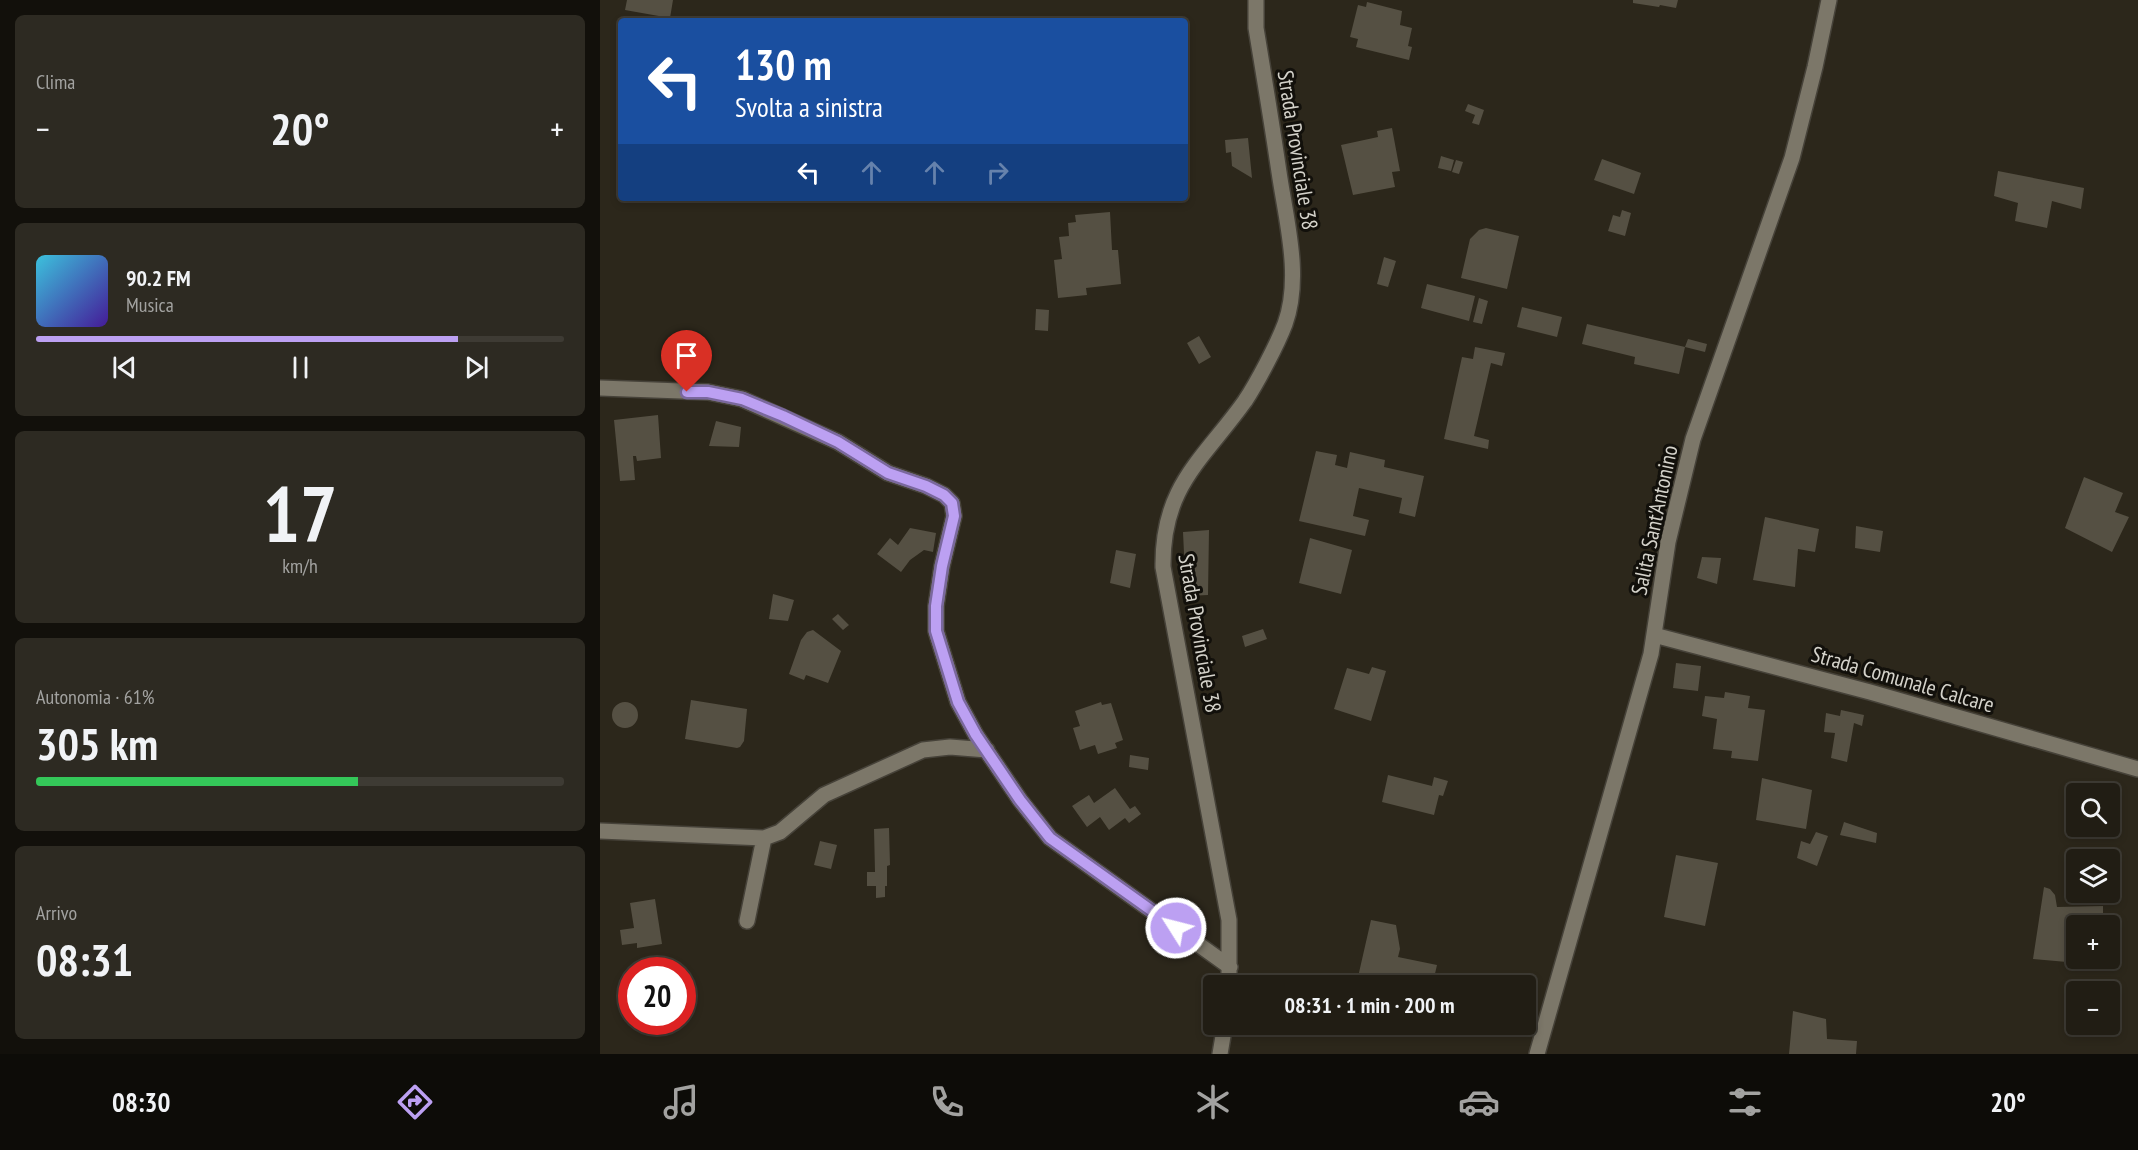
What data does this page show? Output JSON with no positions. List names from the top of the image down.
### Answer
{
  "streets": {
    "street": ["Strada Provinciale 38", "Salita Sant'Antonino", "Strada Comunale Calcare"]
  },
  "crossings": [
    ["Salita Sant'Antonino", "Strada Comunale Calcare"]
  ],
  "page": {
    "tile": [
      "Clima",
      ["17", "km/h"],
      ["Autonomia · 61%", "305 km"],
      ["Arrivo", "08:31"]
    ],
    "turn": ["130 m", "Svolta a sinistra"],
    "heat": ["−", "20°", "+"],
    "song": ["90.2 FM", "Musica"],
    "map_buttons": ["+", "−"],
    "limit": "20",
    "trip": "08:31 · 1 min · 200 m",
    "tabs": ["08:30", "20°"]
  }
}
